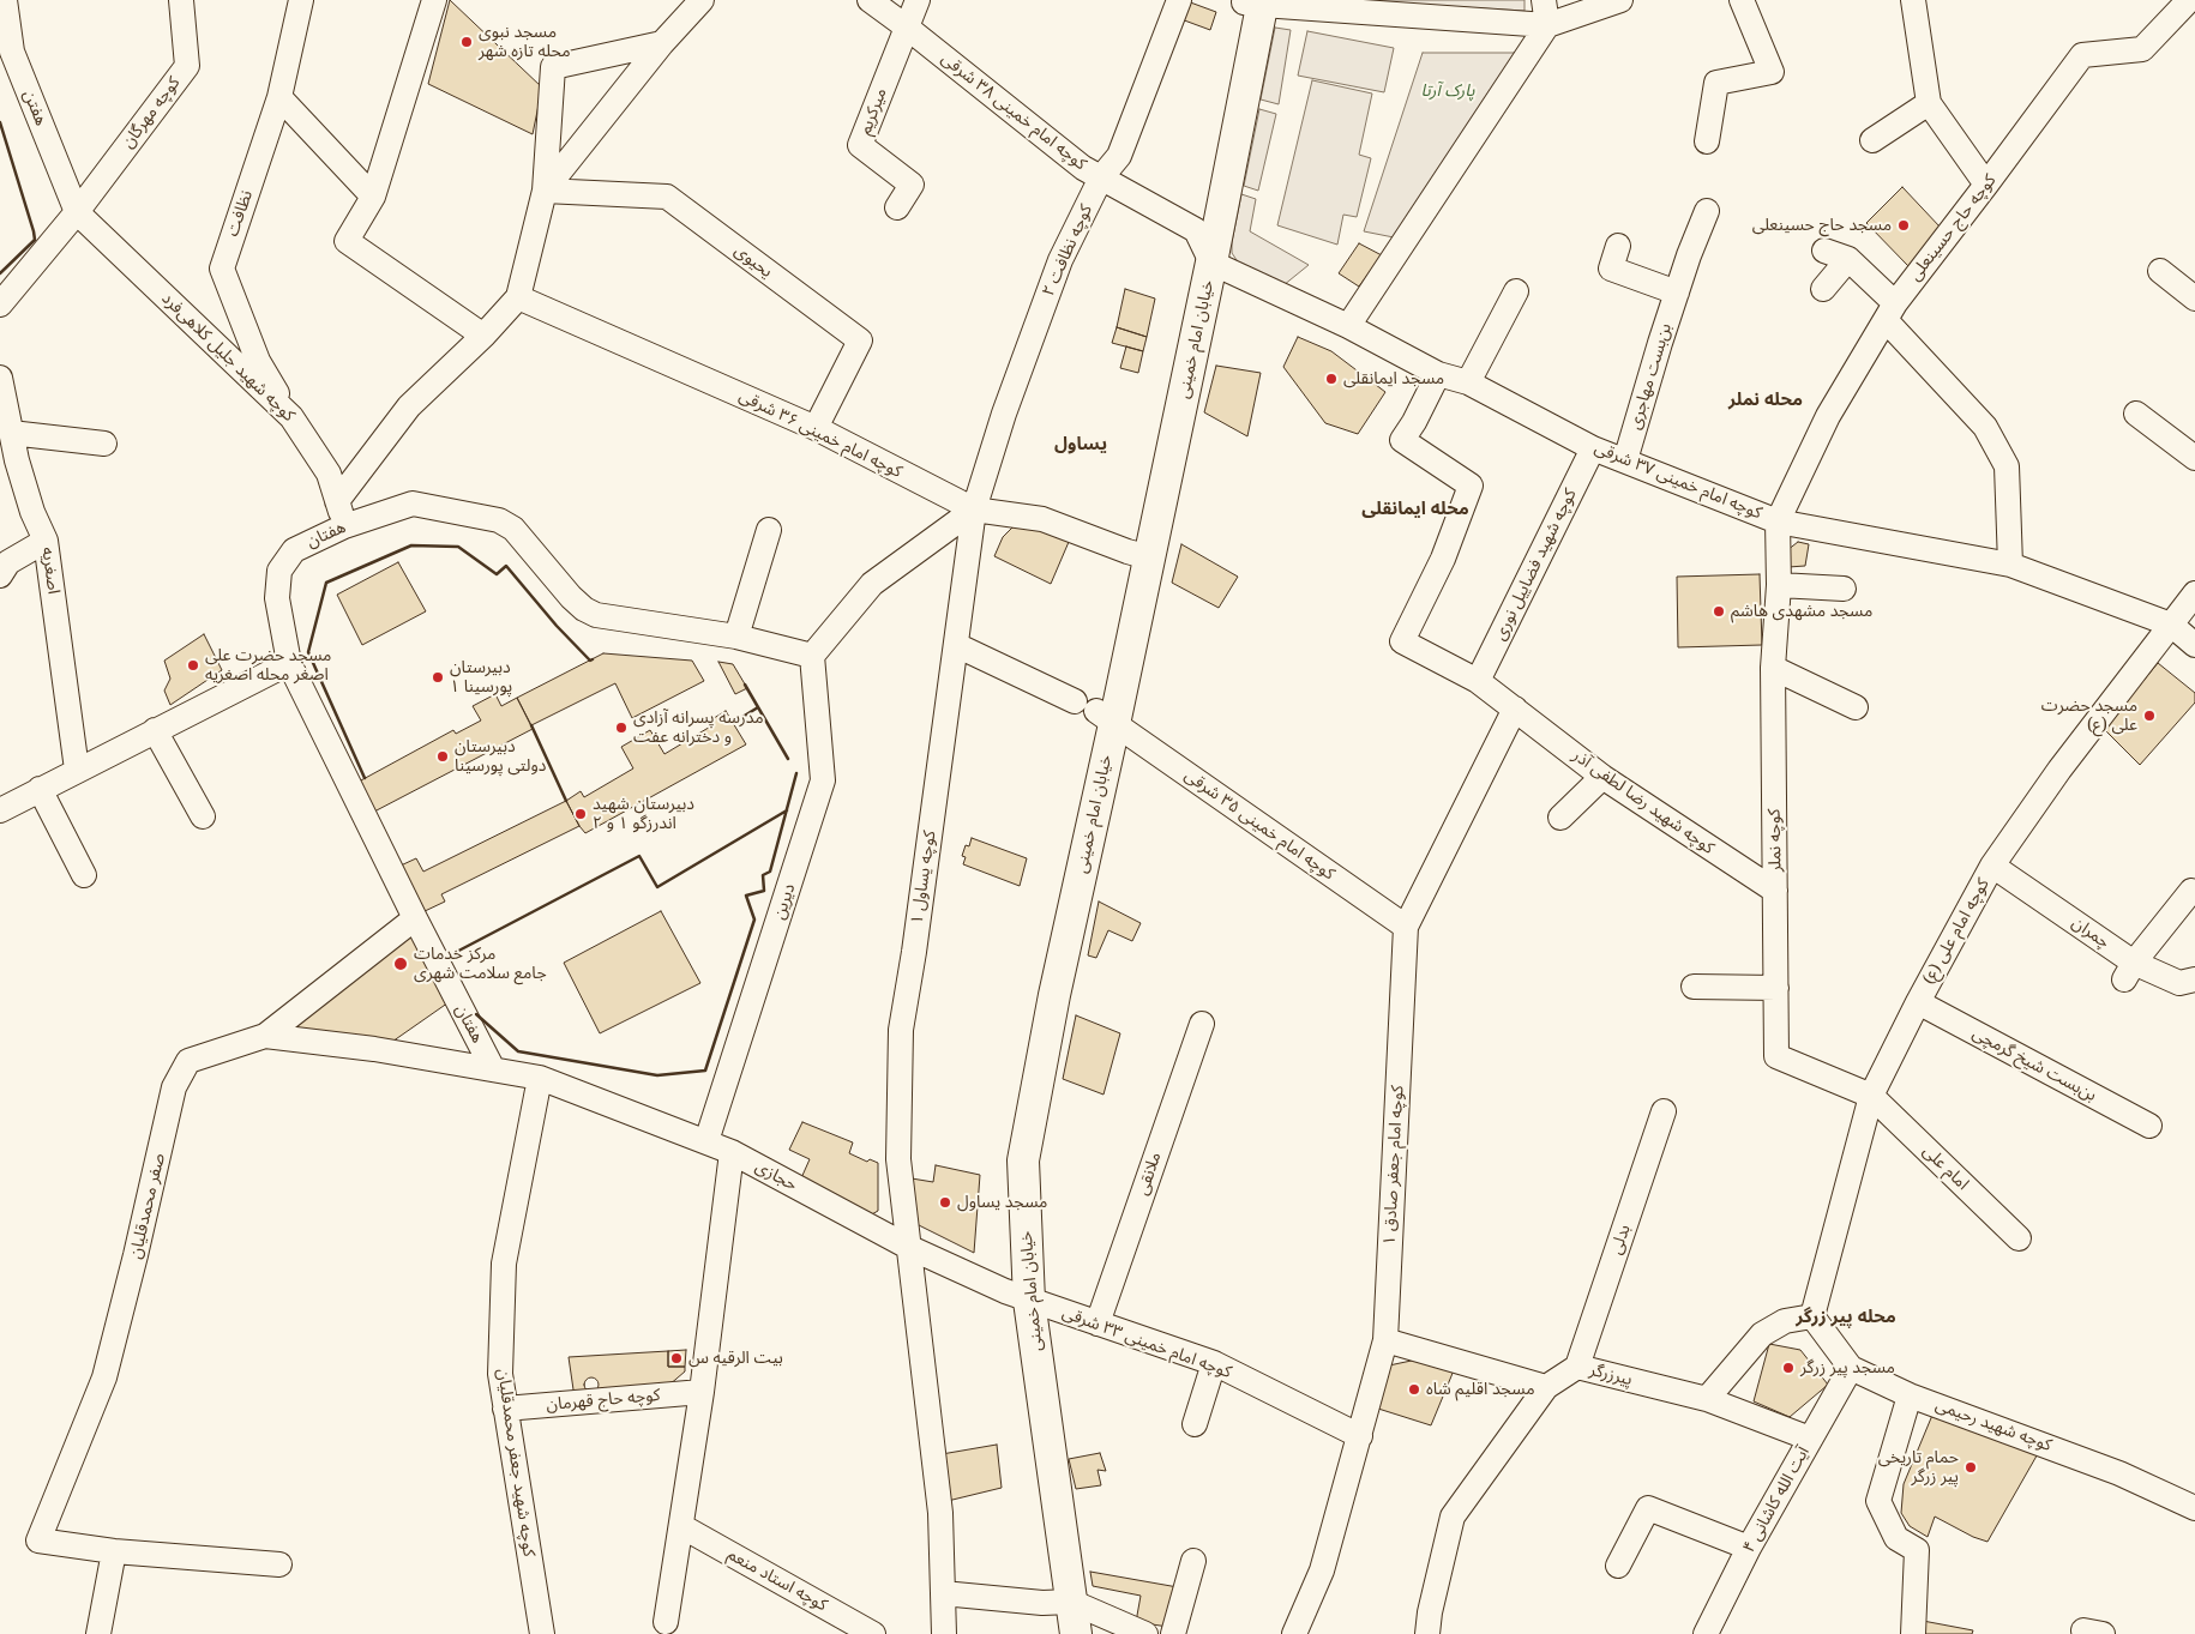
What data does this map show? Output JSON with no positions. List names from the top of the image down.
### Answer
{
  "streets": {
    "main road": ["خیابان امام خمینی"],
    "street": [
      "هفتن",
      "میرکریم",
      "کوچه امام خمینی ۳۸ شرقی",
      "کوچه مهرگان",
      "نظافت",
      "کوچه حاج حسینعلی",
      "کوچه نظافت ۲",
      "یحیوی",
      "کوچه شهید جلیل کلاهی‌فرد",
      "بن‌بست مهاجری",
      "کوچه امام خمینی ۳۶ شرقی",
      "کوچه امام خمینی ۳۷ شرقی",
      "هفتان",
      "کوچه شهید فضاییل نوری",
      "اصغریه",
      "کوچه شهید رضا لطفی آذر",
      "کوچه امام خمینی ۳۵ شرقی",
      "کوچه نملر",
      "کوچه یساول ۱",
      "دیرین",
      "کوچه امام علی (ع)",
      "چمران",
      "بن‌بست شیخ گرمچی",
      "کوچه امام جعفر صادق ۱",
      "امام علی",
      "ملانقی",
      "حجازی",
      "صفر محمدقلیان",
      "بدلی",
      "کوچه امام خمینی ۳۳ شرقی",
      "پیرزرگر",
      "کوچه حاج قهرمان",
      "کوچه شهید رحیمی",
      "کوچه شهید جعفر محمدقلیان",
      "آیت الله کاشانی ۴",
      "کوچه استاد منعم"
    ]
  },
  "crossings": [
    ["هفتن", "کوچه مهرگان"],
    ["هفتن", "کوچه شهید جلیل کلاهی‌فرد"],
    ["میرکریم", "کوچه امام خمینی ۳۸ شرقی"],
    ["کوچه امام خمینی ۳۸ شرقی", "کوچه نظافت ۲"],
    ["کوچه امام خمینی ۳۸ شرقی", "خیابان امام خمینی"],
    ["کوچه امام خمینی ۳۸ شرقی", "کوچه امام خمینی ۳۷ شرقی"],
    ["کوچه مهرگان", "کوچه شهید جلیل کلاهی‌فرد"],
    ["نظافت", "کوچه شهید جلیل کلاهی‌فرد"],
    ["کوچه حاج حسینعلی", "کوچه امام خمینی ۳۷ شرقی"],
    ["کوچه حاج حسینعلی", "کوچه نملر"],
    ["کوچه نظافت ۲", "کوچه امام خمینی ۳۶ شرقی"],
    ["کوچه نظافت ۲", "کوچه یساول ۱"],
    ["یحیوی", "کوچه امام خمینی ۳۶ شرقی"],
    ["خیابان امام خمینی", "کوچه امام خمینی ۳۶ شرقی"],
    ["خیابان امام خمینی", "کوچه امام خمینی ۳۷ شرقی"],
    ["خیابان امام خمینی", "کوچه امام خمینی ۳۵ شرقی"],
    ["خیابان امام خمینی", "حجازی"],
    ["خیابان امام خمینی", "کوچه امام خمینی ۳۳ شرقی"],
    ["کوچه شهید جلیل کلاهی‌فرد", "هفتان"],
    ["بن‌بست مهاجری", "کوچه امام خمینی ۳۷ شرقی"],
    ["کوچه امام خمینی ۳۶ شرقی", "کوچه یساول ۱"],
    ["کوچه امام خمینی ۳۷ شرقی", "کوچه شهید فضاییل نوری"],
    ["کوچه امام خمینی ۳۷ شرقی", "کوچه شهید رضا لطفی آذر"],
    ["کوچه امام خمینی ۳۷ شرقی", "کوچه نملر"],
    ["کوچه امام خمینی ۳۷ شرقی", "کوچه امام علی (ع)"],
    ["هفتان", "دیرین"],
    ["هفتان", "صفر محمدقلیان"],
    ["کوچه شهید فضاییل نوری", "کوچه شهید رضا لطفی آذر"],
    ["کوچه شهید رضا لطفی آذر", "کوچه نملر"],
    ["کوچه شهید رضا لطفی آذر", "کوچه امام جعفر صادق ۱"],
    ["کوچه امام خمینی ۳۵ شرقی", "کوچه امام جعفر صادق ۱"],
    ["کوچه نملر", "کوچه امام علی (ع)"],
    ["کوچه نملر", "امام علی"],
    ["کوچه یساول ۱", "حجازی"],
    ["دیرین", "حجازی"],
    ["کوچه امام علی (ع)", "چمران"],
    ["کوچه امام علی (ع)", "بن‌بست شیخ گرمچی"],
    ["کوچه امام علی (ع)", "امام علی"],
    ["کوچه امام علی (ع)", "کوچه شهید رحیمی"],
    ["کوچه امام جعفر صادق ۱", "کوچه امام خمینی ۳۳ شرقی"],
    ["ملانقی", "کوچه امام خمینی ۳۳ شرقی"],
    ["حجازی", "صفر محمدقلیان"],
    ["حجازی", "کوچه امام خمینی ۳۳ شرقی"],
    ["حجازی", "کوچه شهید جعفر محمدقلیان"],
    ["صفر محمدقلیان", "کوچه شهید جعفر محمدقلیان"],
    ["بدلی", "پیرزرگر"],
    ["پیرزرگر", "آیت الله کاشانی ۴"],
    ["کوچه حاج قهرمان", "کوچه شهید جعفر محمدقلیان"],
    ["کوچه شهید رحیمی", "آیت الله کاشانی ۴"]
  ],
  "districts": [
    "محله نملر",
    "یساول",
    "محله ایمانقلی",
    "محله پیر زرگر"
  ],
  "parks": ["پارک آرتا"],
  "places": [
    "مسجد نبوی محله تازه شهر",
    "مسجد حاج حسینعلی",
    "مسجد ایمانقلی",
    "مسجد مشهدی هاشم",
    "مسجد حضرت علی اصغر محله اصغریه",
    "دبیرستان پورسینا ۱",
    "مسجد حضرت علی (ع)",
    "مدرسه پسرانه آزادی و دخترانه عفت",
    "دبیرستان دولتی پورسینا",
    "دبیرستان شهید اندرزگو ۱ و ۲",
    "مرکز خدمات جامع سلامت شهری",
    "مسجد یساول",
    "بیت الرقیه س",
    "مسجد پیر زرگر",
    "مسجد اقلیم شاه",
    "حمام تاریخی پیر زرگر"
  ]
}
